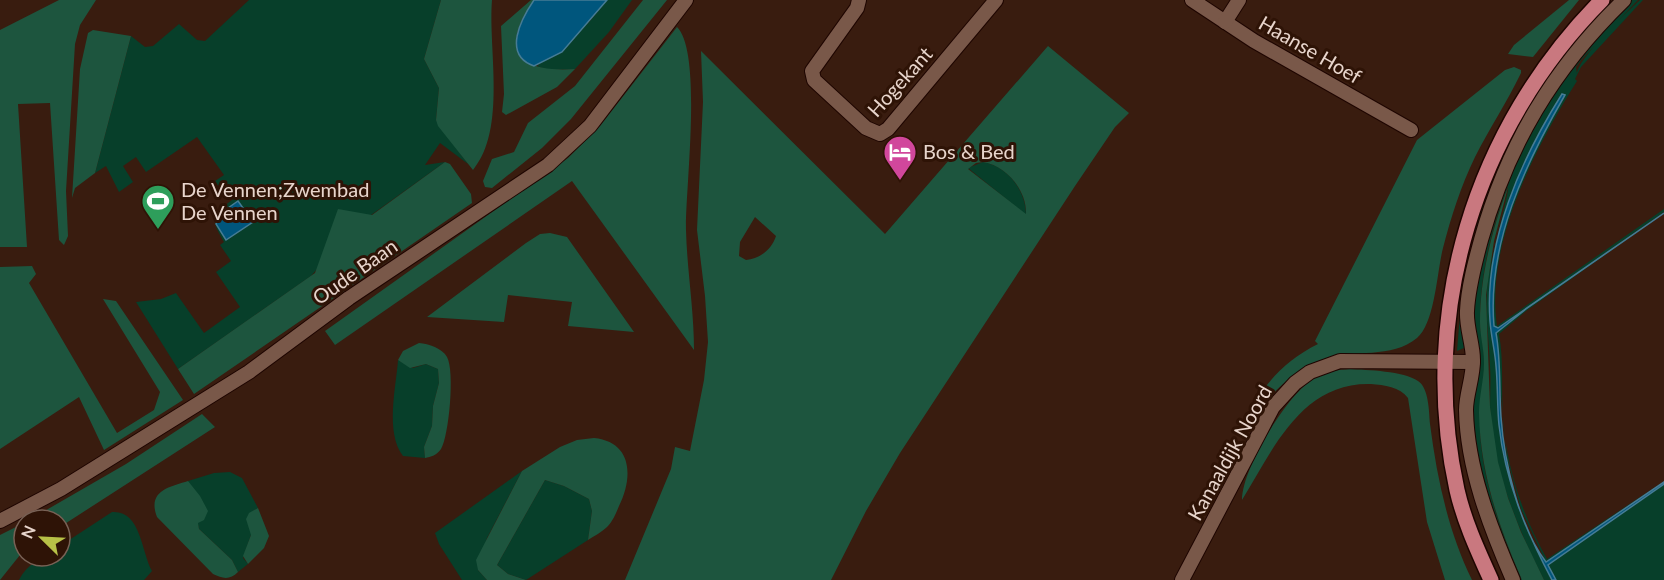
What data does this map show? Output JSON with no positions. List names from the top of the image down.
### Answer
{
  "streets": {
    "street": [
      "Haanse Hoef",
      "Hogekant",
      "Oude Baan",
      "Kanaaldijk Noord"
    ]
  },
  "places": {
    "hotel": ["Bos & Bed"],
    "sports": ["De Vennen;Zwembad De Vennen"]
  },
  "north": "top left"
}
